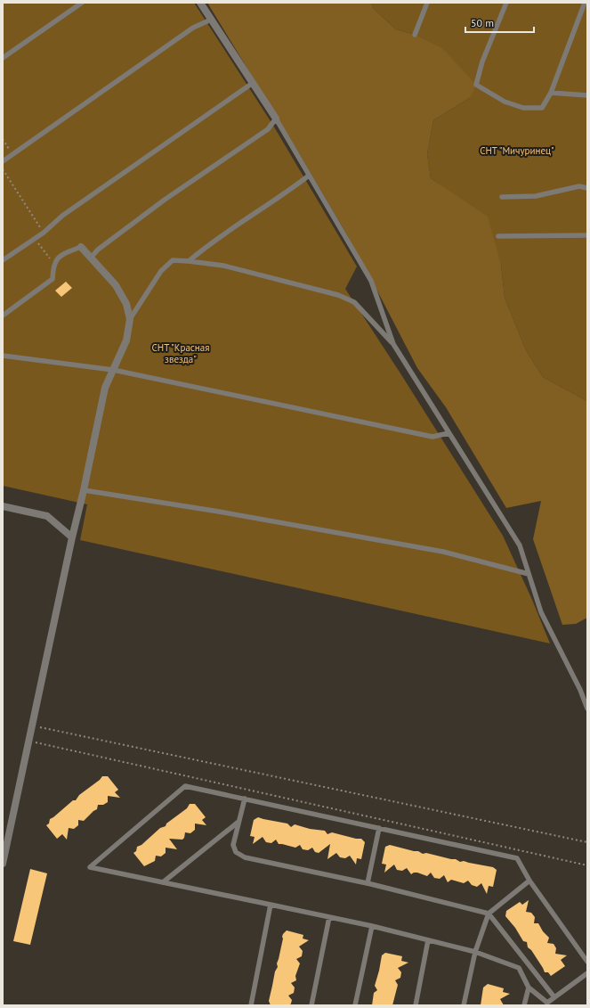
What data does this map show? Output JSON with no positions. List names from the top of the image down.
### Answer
{
  "parks": ["СНТ \"Мичуринец\"", "СНТ \"Красная звезда\""],
  "scale_bar": "50 m"
}
